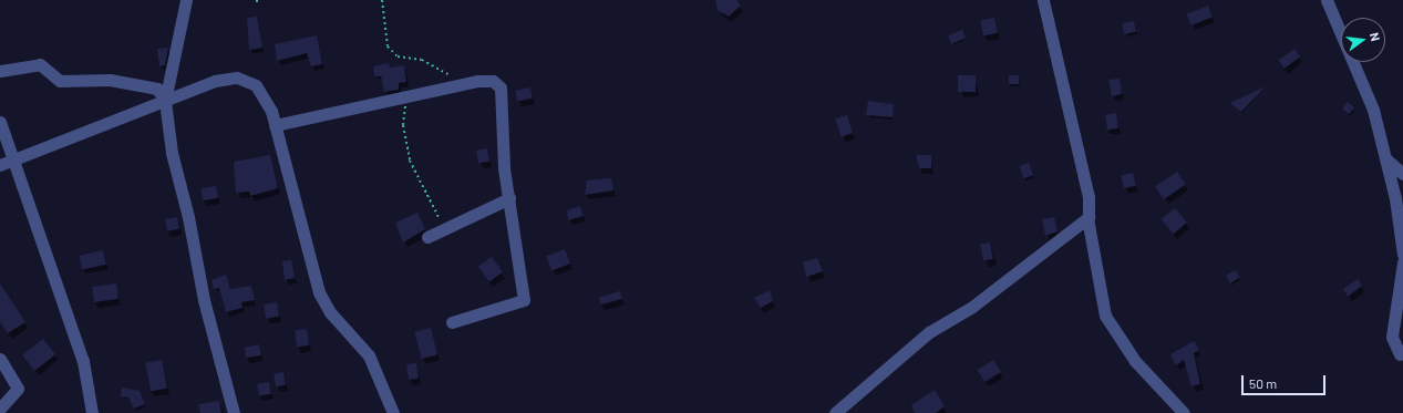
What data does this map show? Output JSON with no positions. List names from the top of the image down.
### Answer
{
  "scale_bar": "50 m",
  "north": "right"
}
